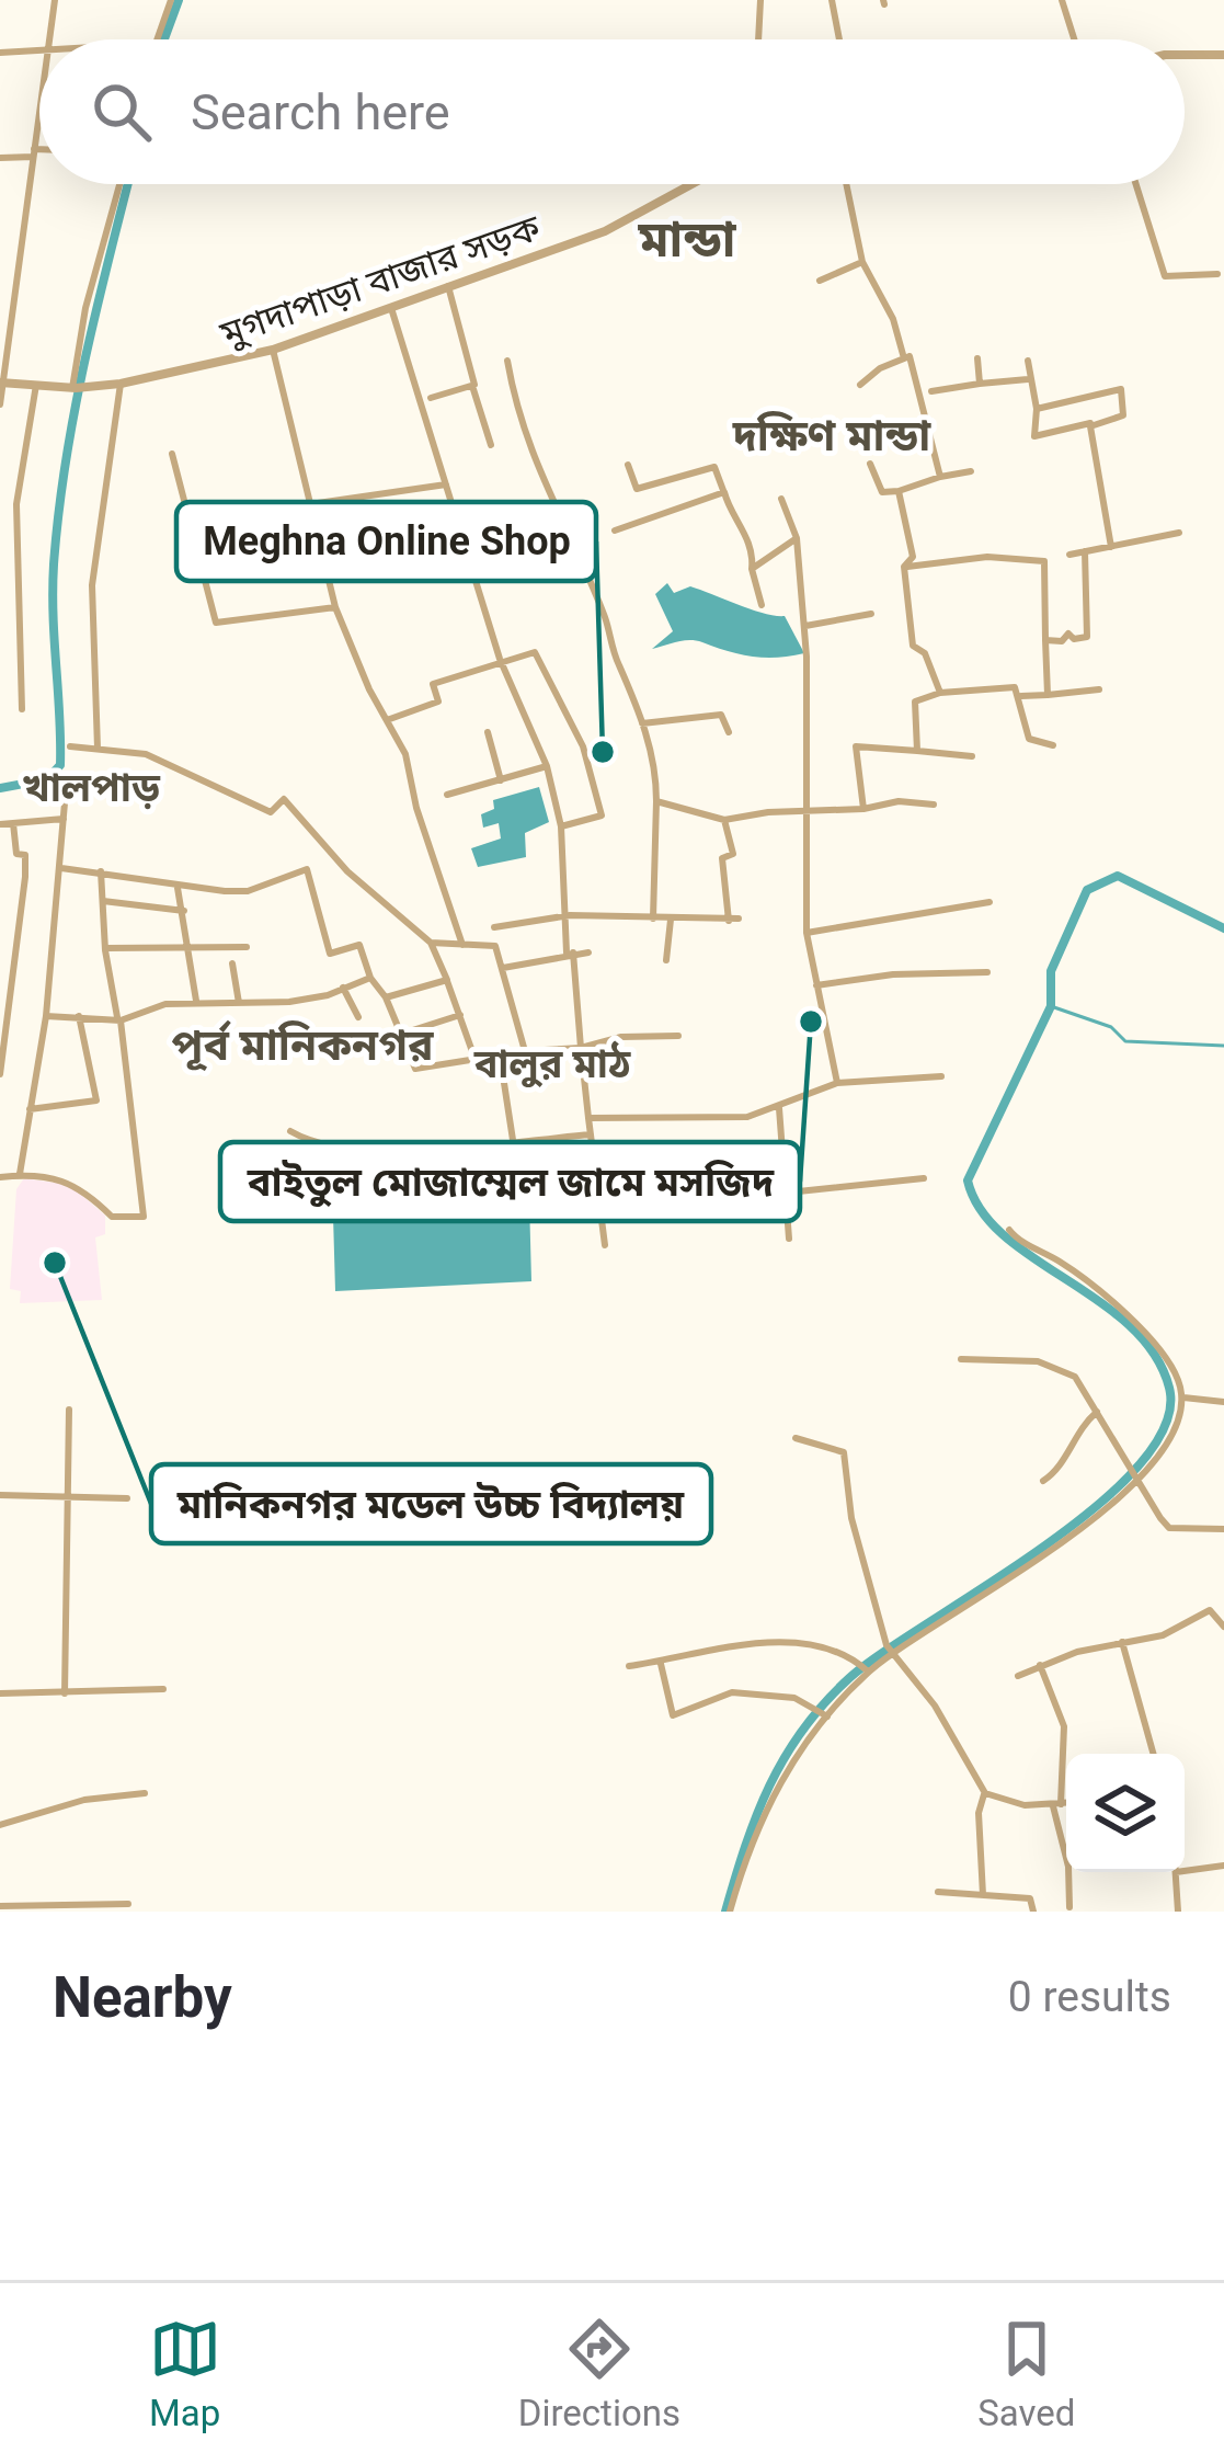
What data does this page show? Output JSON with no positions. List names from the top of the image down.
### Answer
{
  "streets": {
    "street": ["মুগদাপাড়া বাজার সড়ক"]
  },
  "districts": [
    "মান্ডা",
    "দক্ষিণ মান্ডা",
    "খালপাড়",
    "পূর্ব মানিকনগর",
    "বালুর মাঠ"
  ],
  "places": ["Meghna Online Shop", "বাইতুল মোজাম্মেল জামে মসজিদ", "মানিকনগর মডেল উচ্চ বিদ্যালয়"],
  "page": {
    "search": "Search here",
    "heading": ["Nearby", "0 results"],
    "nav": ["Map", "Directions", "Saved"]
  }
}
